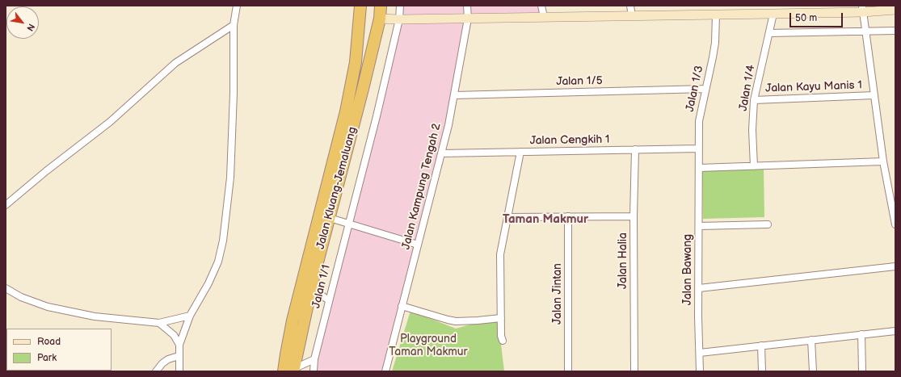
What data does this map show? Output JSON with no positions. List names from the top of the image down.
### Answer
{
  "streets": {
    "highway": ["Jalan Kluang-Jemaluang"],
    "street": [
      "Jalan 1/5",
      "Jalan Kayu Manis 1",
      "Jalan 1/4",
      "Jalan 1/3",
      "Jalan Cengkih 1",
      "Jalan Kampung Tengah 2",
      "Jalan Halia",
      "Jalan Bawang",
      "Jalan 1/1",
      "Jalan Jintan"
    ]
  },
  "crossings": [
    ["Jalan 1/5", "Jalan 1/3"],
    ["Jalan 1/5", "Jalan Kampung Tengah 2"],
    ["Jalan Kayu Manis 1", "Jalan 1/4"],
    ["Jalan 1/3", "Jalan Cengkih 1"],
    ["Jalan 1/3", "Jalan Bawang"],
    ["Jalan Cengkih 1", "Jalan Kampung Tengah 2"],
    ["Jalan Cengkih 1", "Jalan Halia"]
  ],
  "districts": ["Taman Makmur"],
  "parks": ["Playground Taman Makmur"],
  "legend": ["Road", "Park"],
  "scale_bar": "50 m",
  "north": "bottom right"
}
